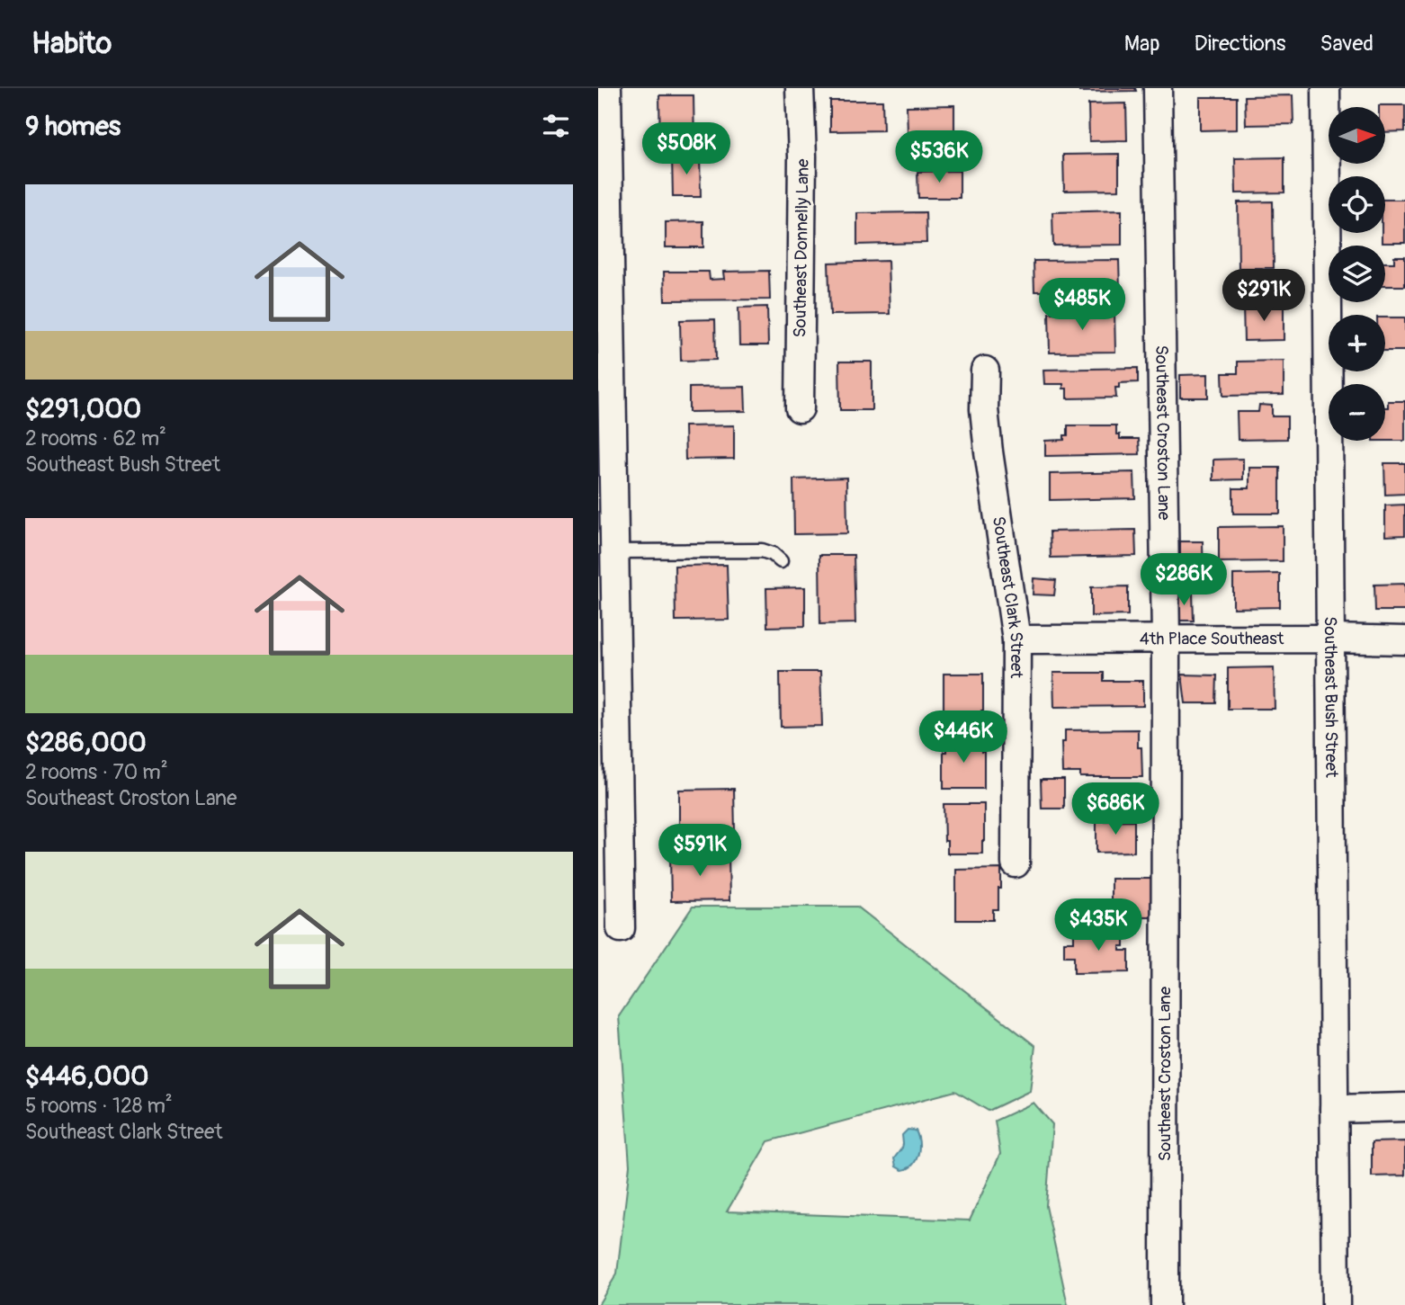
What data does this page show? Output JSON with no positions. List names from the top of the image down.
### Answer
{
  "streets": {
    "street": [
      "Southeast Donnelly Lane",
      "Southeast Croston Lane",
      "Southeast Clark Street",
      "4th Place Southeast",
      "Southeast Bush Street"
    ]
  },
  "crossings": [
    ["Southeast Croston Lane", "4th Place Southeast"],
    ["Southeast Clark Street", "4th Place Southeast"],
    ["4th Place Southeast", "Southeast Bush Street"]
  ],
  "north": "right",
  "page": {
    "header": "Habito",
    "nav": ["Map", "Directions", "Saved"],
    "heading": "9 homes",
    "map_buttons": ["+", "−"],
    "price": [
      "$508K",
      "$536K",
      "$291K",
      "$485K",
      "$286K",
      "$446K",
      "$686K",
      "$591K",
      "$435K"
    ],
    "list": [
      {
        "name": "$291,000",
        "note": "2 rooms · 62 m² · Southeast Bush Street"
      },
      {
        "name": "$286,000",
        "note": "2 rooms · 70 m² · Southeast Croston Lane"
      },
      {
        "name": "$446,000",
        "note": "5 rooms · 128 m² · Southeast Clark Street"
      }
    ]
  }
}
